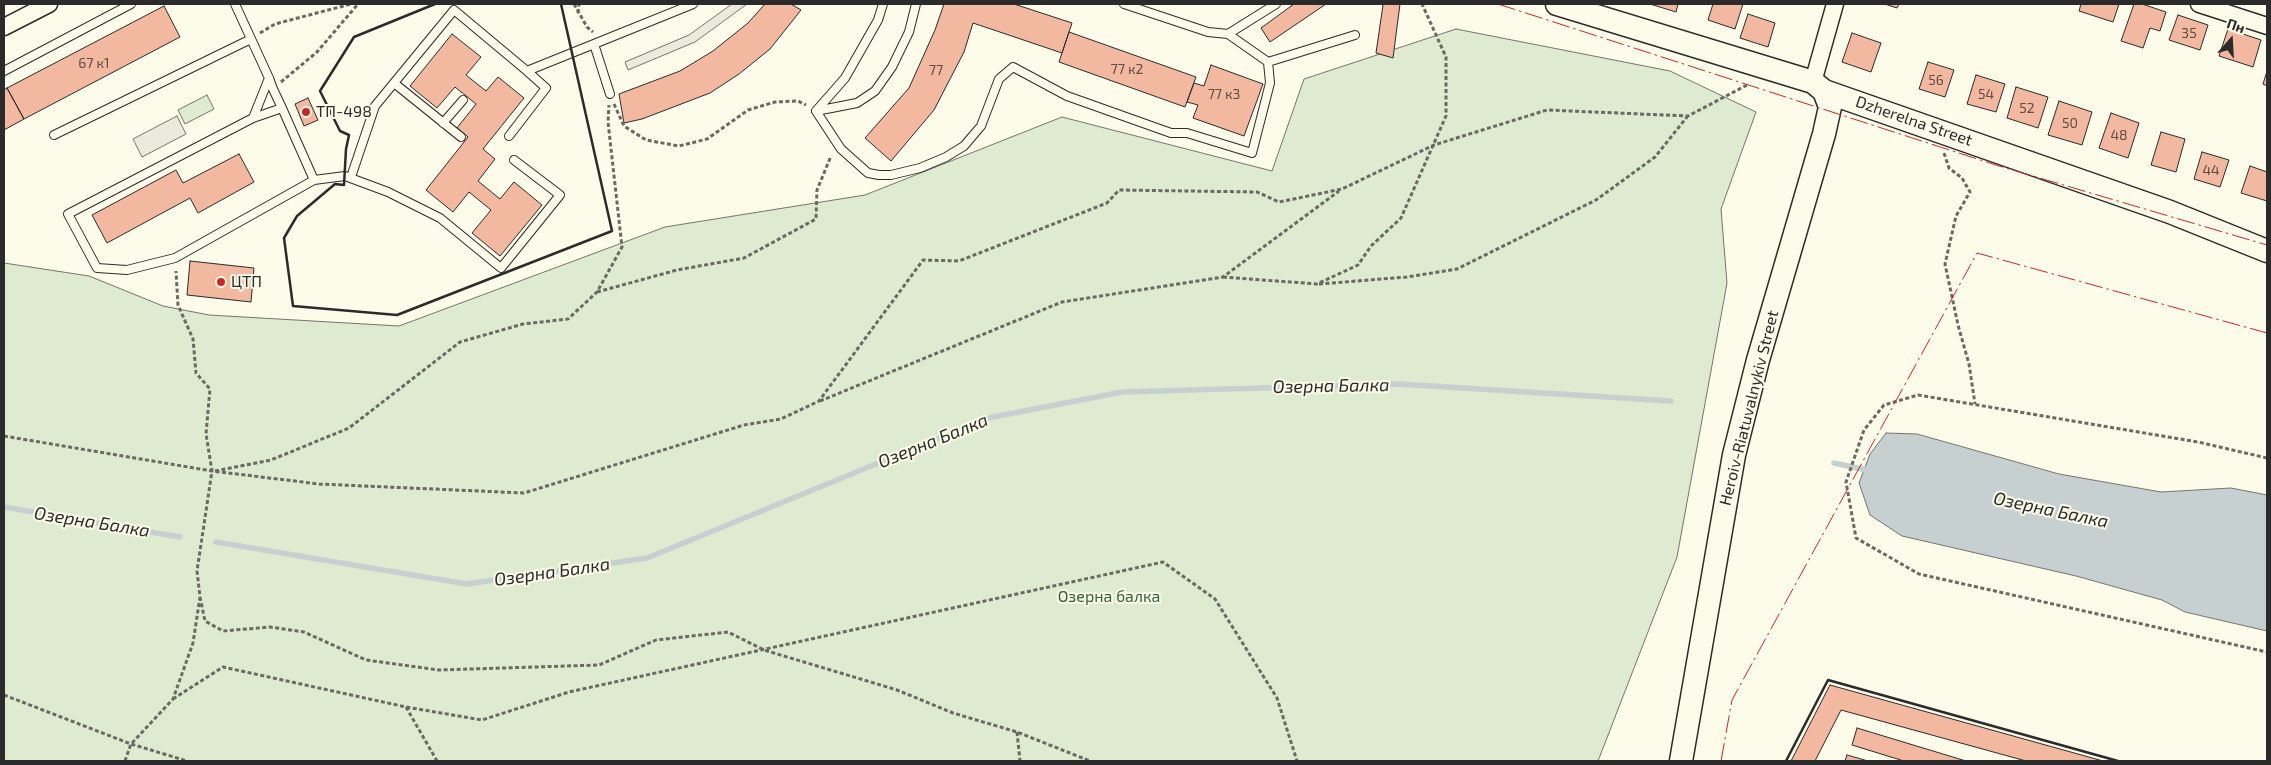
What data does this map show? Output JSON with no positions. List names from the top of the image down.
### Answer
{
  "streets": {
    "main road": ["Dzherelna Street", "Heroiv-Riatuvalnykiv Street"]
  },
  "crossings": [
    ["Dzherelna Street", "Heroiv-Riatuvalnykiv Street"]
  ],
  "water": ["Озерна Балка"],
  "parks": ["Озерна балка"],
  "places": ["ТП-498", "ЦТП"],
  "house_numbers": [
    "35",
    "67 к1",
    "77 к2",
    "77",
    "56",
    "77 к3",
    "54",
    "52",
    "50",
    "48",
    "44"
  ],
  "north": "top"
}
